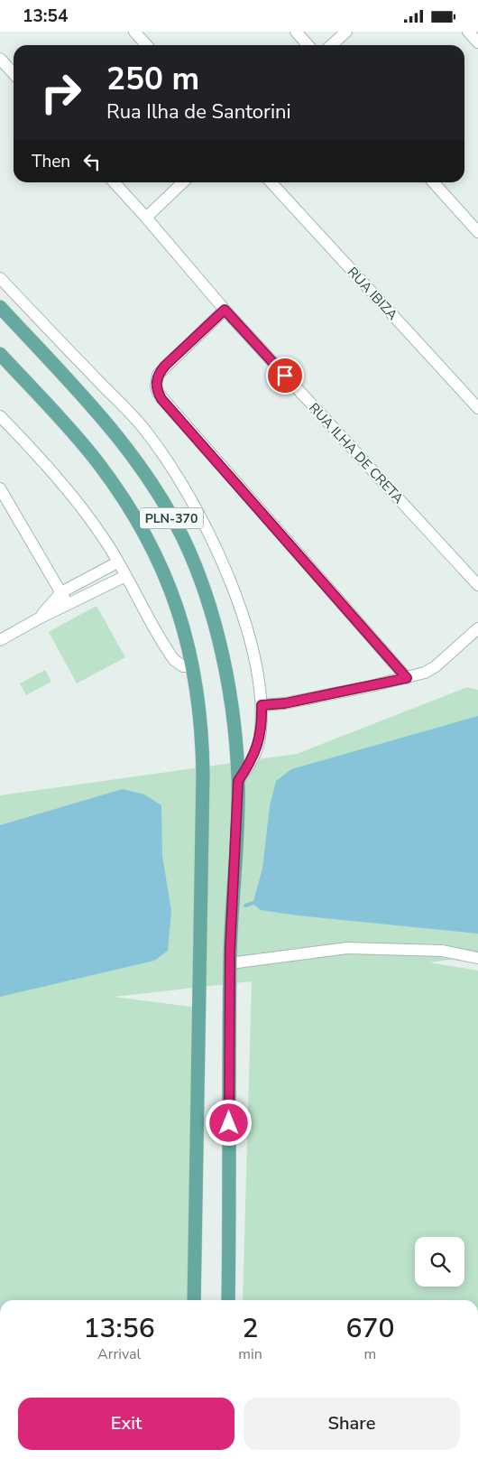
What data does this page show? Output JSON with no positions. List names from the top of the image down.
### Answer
{
  "streets": {
    "main road": ["PLN-370"],
    "street": ["RUA IBIZA", "RUA ILHA DE CRETA"]
  },
  "page": {
    "status": "13:54",
    "turn": ["250 m", "Rua Ilha de Santorini"],
    "then": "Then",
    "eta": [
      "13:56",
      "Arrival",
      "2",
      "min",
      "670",
      "m"
    ],
    "buttons": ["Exit", "Share"]
  }
}
